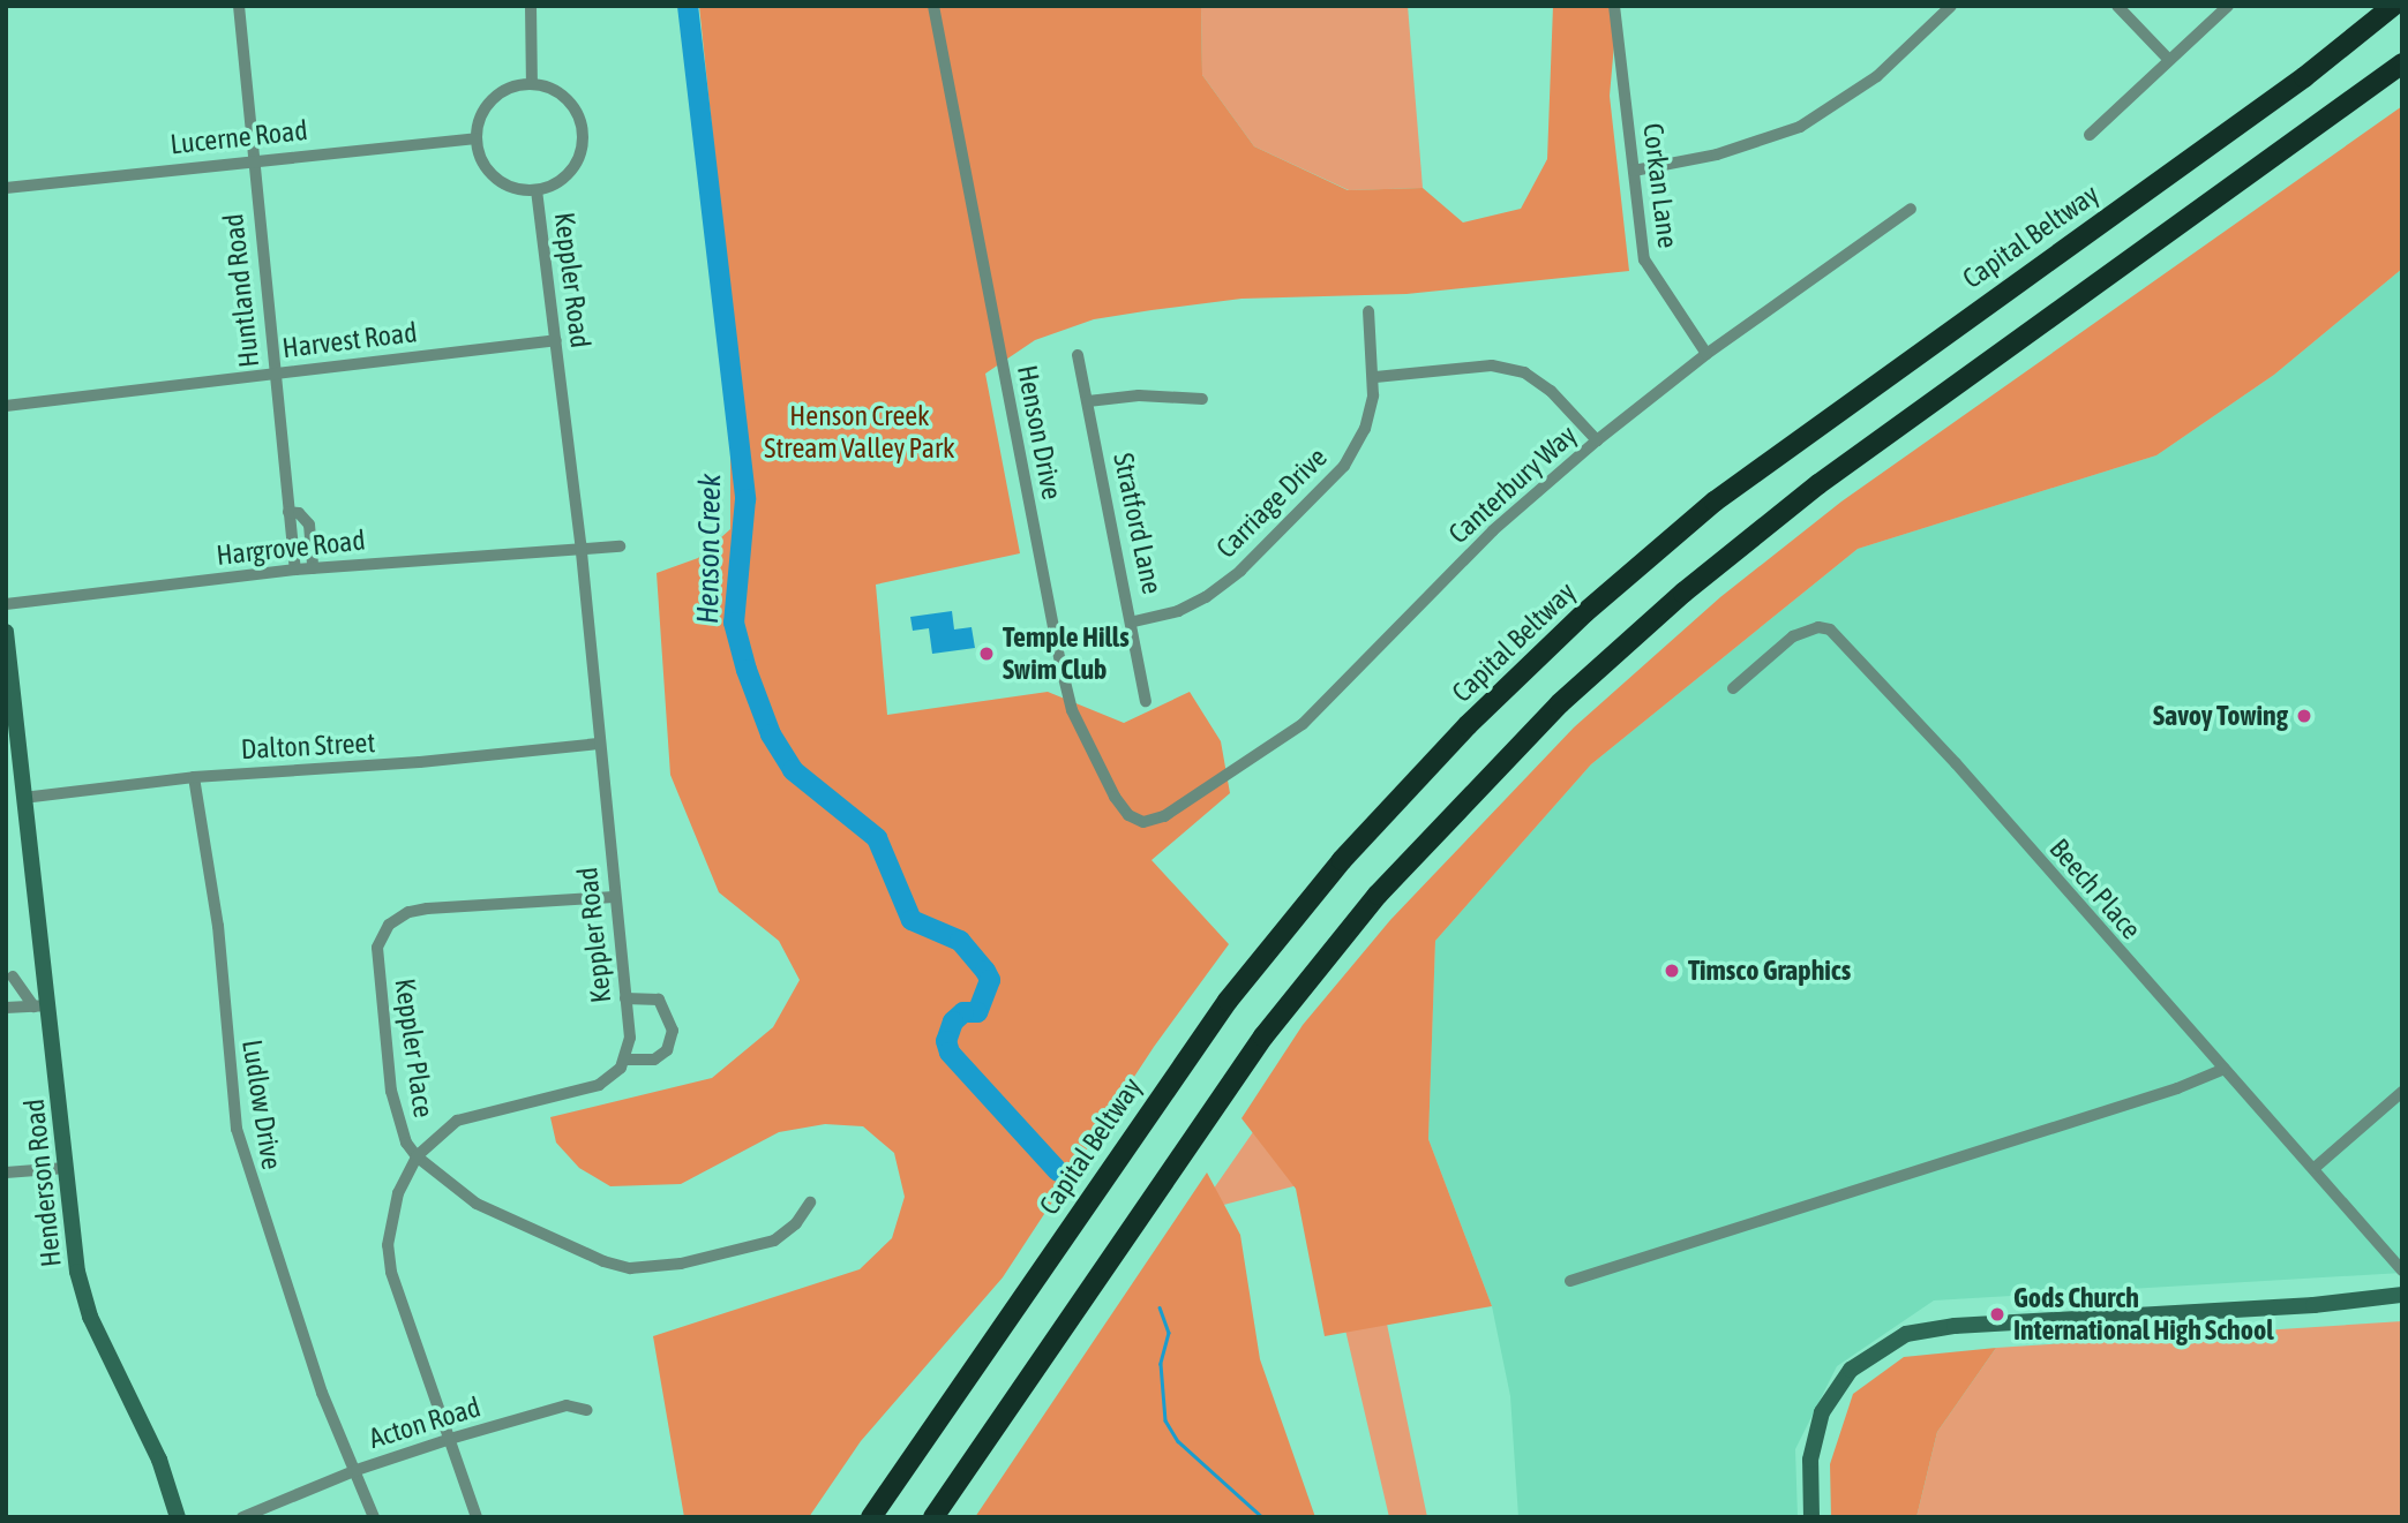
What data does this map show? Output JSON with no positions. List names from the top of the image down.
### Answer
{
  "streets": {
    "highway": ["Capital Beltway"],
    "street": [
      "Lucerne Road",
      "Corkan Lane",
      "Keppler Road",
      "Huntland Road",
      "Harvest Road",
      "Henson Drive",
      "Canterbury Way",
      "Carriage Drive",
      "Stratford Lane",
      "Hargrove Road",
      "Dalton Street",
      "Beech Place",
      "Keppler Place",
      "Ludlow Drive",
      "Henderson Road",
      "Acton Road"
    ]
  },
  "crossings": [
    ["Lucerne Road", "Keppler Road"],
    ["Lucerne Road", "Huntland Road"],
    ["Corkan Lane", "Canterbury Way"],
    ["Keppler Road", "Harvest Road"],
    ["Keppler Road", "Hargrove Road"],
    ["Keppler Road", "Dalton Street"],
    ["Keppler Road", "Keppler Place"],
    ["Huntland Road", "Harvest Road"],
    ["Huntland Road", "Hargrove Road"],
    ["Henson Drive", "Canterbury Way"],
    ["Carriage Drive", "Stratford Lane"],
    ["Dalton Street", "Ludlow Drive"],
    ["Dalton Street", "Henderson Road"],
    ["Ludlow Drive", "Acton Road"]
  ],
  "water": ["Henson Creek"],
  "parks": ["Henson Creek Stream Valley Park"],
  "places": [
    "Temple Hills Swim Club",
    "Savoy Towing",
    "Timsco Graphics",
    "Gods Church International High School"
  ]
}
